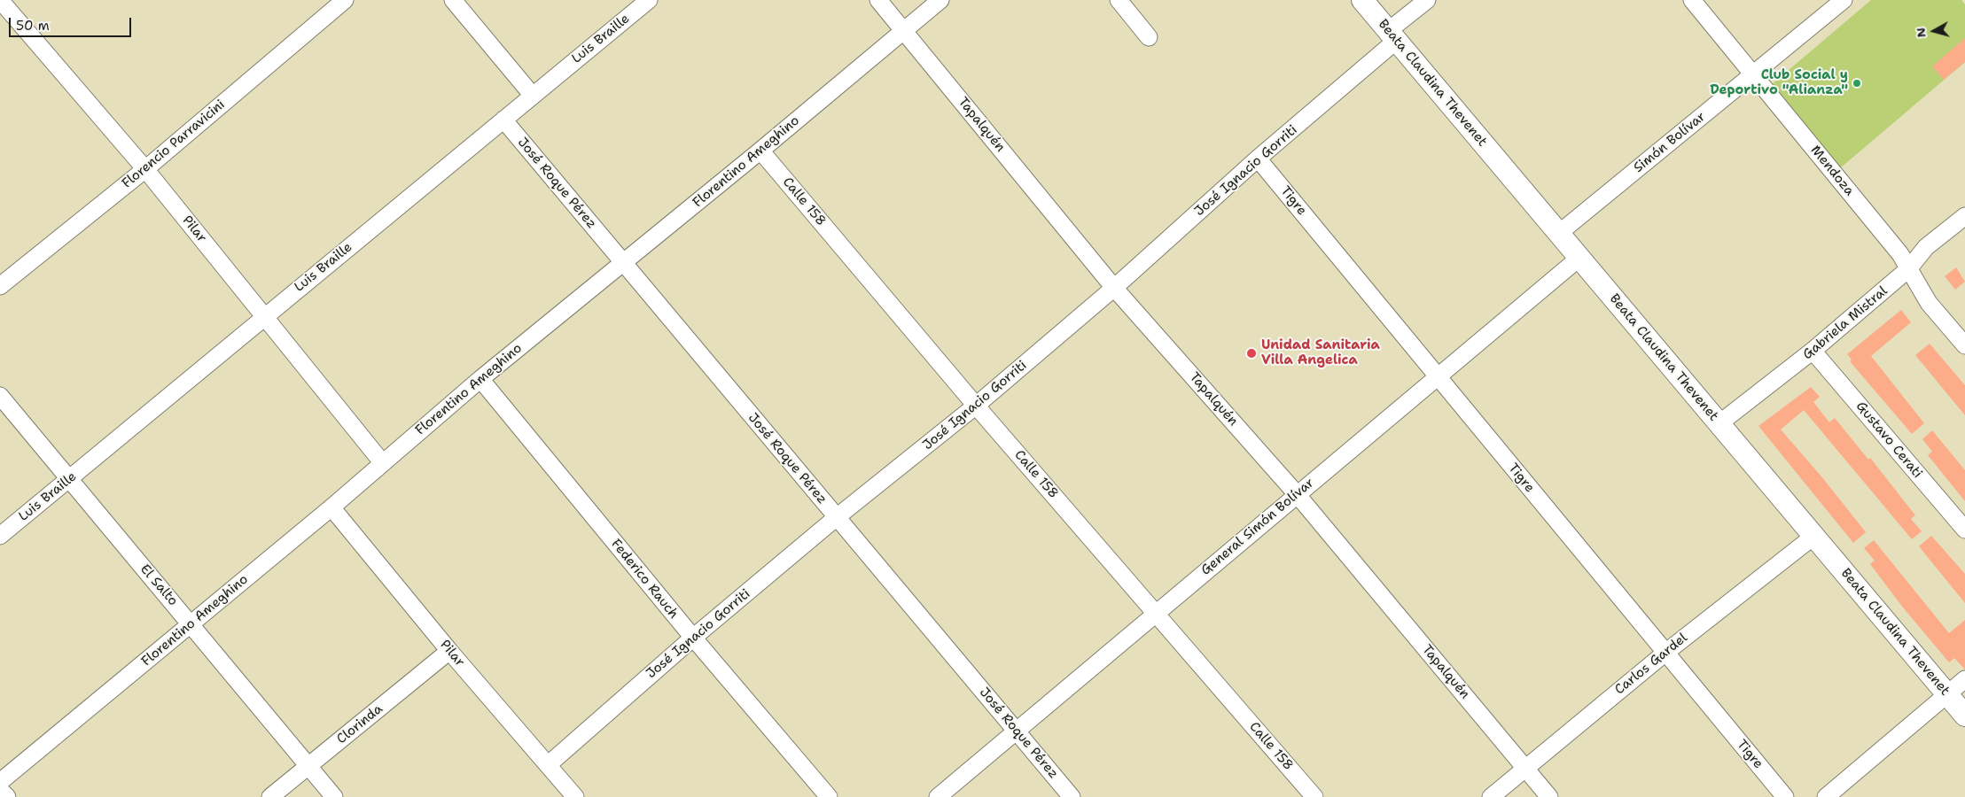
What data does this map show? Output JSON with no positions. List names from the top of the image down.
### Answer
{
  "streets": {
    "main road": ["Beata Claudina Thevenet"],
    "street": [
      "Luis Braille",
      "Tapalquén",
      "Simón Bolívar",
      "Florencio Parravicini",
      "Florentino Ameghino",
      "José Ignacio Gorriti",
      "Mendoza",
      "José Roque Pérez",
      "Tigre",
      "Calle 158",
      "Pilar",
      "Gabriela Mistral",
      "Gustavo Cerati",
      "General Simón Bolívar",
      "Federico Rauch",
      "El Salto",
      "Carlos Gardel",
      "Clorinda"
    ]
  },
  "crossings": [
    ["Luis Braille", "José Roque Pérez"],
    ["Luis Braille", "Pilar"],
    ["Luis Braille", "El Salto"],
    ["Beata Claudina Thevenet", "Simón Bolívar"],
    ["Beata Claudina Thevenet", "José Ignacio Gorriti"],
    ["Beata Claudina Thevenet", "Gabriela Mistral"],
    ["Beata Claudina Thevenet", "General Simón Bolívar"],
    ["Beata Claudina Thevenet", "Carlos Gardel"],
    ["Tapalquén", "Florentino Ameghino"],
    ["Tapalquén", "José Ignacio Gorriti"],
    ["Tapalquén", "General Simón Bolívar"],
    ["Tapalquén", "Carlos Gardel"],
    ["Simón Bolívar", "Mendoza"],
    ["Florencio Parravicini", "Pilar"],
    ["Florentino Ameghino", "José Roque Pérez"],
    ["Florentino Ameghino", "Calle 158"],
    ["Florentino Ameghino", "Pilar"],
    ["Florentino Ameghino", "Federico Rauch"],
    ["Florentino Ameghino", "El Salto"],
    ["José Ignacio Gorriti", "José Roque Pérez"],
    ["José Ignacio Gorriti", "Tigre"],
    ["José Ignacio Gorriti", "Calle 158"],
    ["José Ignacio Gorriti", "Pilar"],
    ["José Ignacio Gorriti", "Federico Rauch"],
    ["Mendoza", "Gabriela Mistral"],
    ["José Roque Pérez", "General Simón Bolívar"],
    ["Tigre", "General Simón Bolívar"],
    ["Tigre", "Carlos Gardel"],
    ["Calle 158", "General Simón Bolívar"],
    ["Pilar", "Clorinda"],
    ["Gabriela Mistral", "Gustavo Cerati"],
    ["El Salto", "Clorinda"]
  ],
  "places": ["Club Social y Deportivo \"Alianza\"", "Unidad Sanitaria Villa Angelica"],
  "scale_bar": "50 m",
  "north": "left"
}
